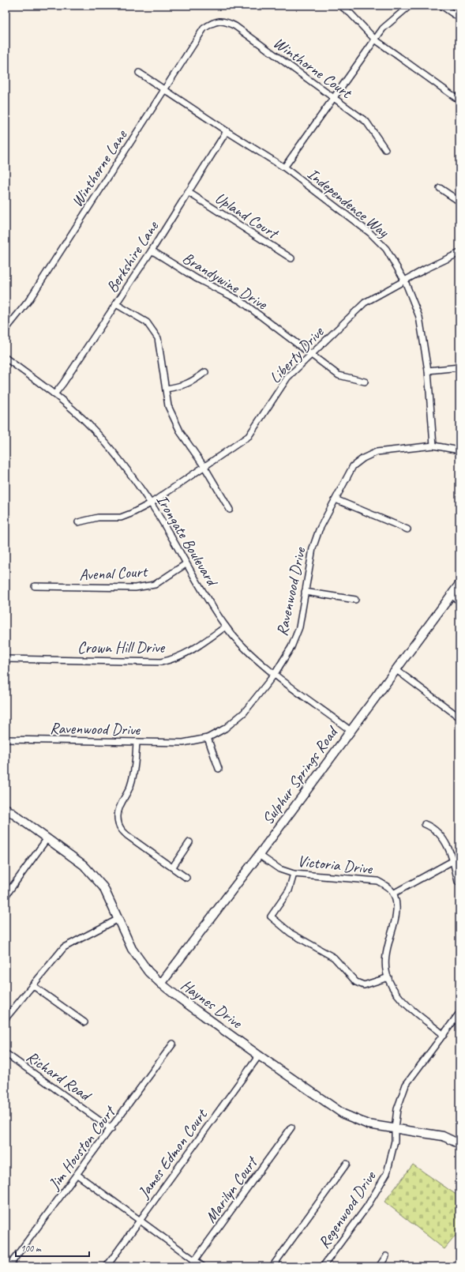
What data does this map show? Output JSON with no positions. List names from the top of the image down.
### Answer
{
  "streets": {
    "street": [
      "Winthorne Court",
      "Winthorne Lane",
      "Independence Way",
      "Upland Court",
      "Berkshire Lane",
      "Brandywine Drive",
      "Liberty Drive",
      "Irongate Boulevard",
      "Avenal Court",
      "Ravenwood Drive",
      "Crown Hill Drive",
      "Sulphur Springs Road",
      "Victoria Drive",
      "Haynes Drive",
      "Richard Road",
      "Jim Houston Court",
      "James Edmon Court",
      "Marilyn Court",
      "Regenwood Drive"
    ]
  },
  "crossings": [
    ["Winthorne Court", "Winthorne Lane"],
    ["Winthorne Lane", "Independence Way"],
    ["Independence Way", "Berkshire Lane"],
    ["Independence Way", "Liberty Drive"],
    ["Independence Way", "Ravenwood Drive"],
    ["Upland Court", "Berkshire Lane"],
    ["Berkshire Lane", "Brandywine Drive"],
    ["Berkshire Lane", "Irongate Boulevard"],
    ["Brandywine Drive", "Liberty Drive"],
    ["Liberty Drive", "Irongate Boulevard"],
    ["Irongate Boulevard", "Avenal Court"],
    ["Irongate Boulevard", "Ravenwood Drive"],
    ["Irongate Boulevard", "Crown Hill Drive"],
    ["Irongate Boulevard", "Sulphur Springs Road"],
    ["Sulphur Springs Road", "Victoria Drive"],
    ["Sulphur Springs Road", "Haynes Drive"],
    ["Haynes Drive", "James Edmon Court"],
    ["Haynes Drive", "Regenwood Drive"],
    ["Richard Road", "Jim Houston Court"]
  ],
  "scale_bar": "100 m"
}
